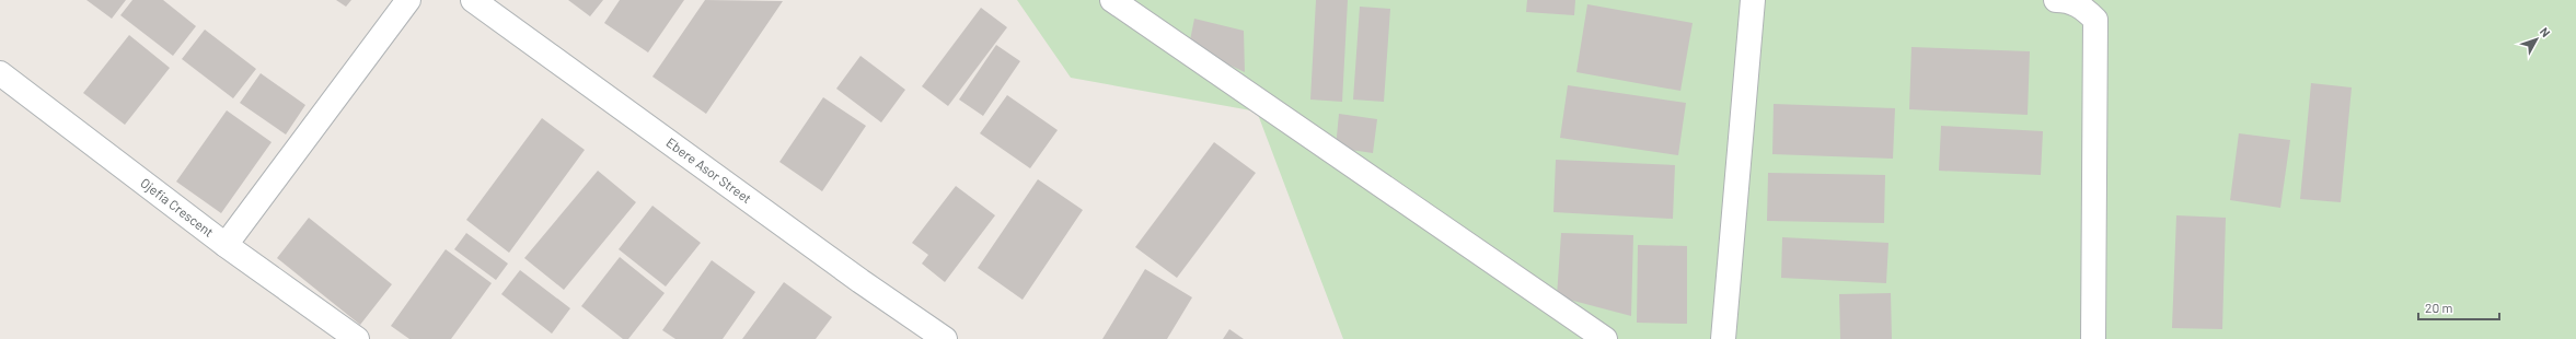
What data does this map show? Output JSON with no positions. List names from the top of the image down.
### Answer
{
  "streets": {
    "street": ["Ebere Asor Street", "Ojefia Crescent"]
  },
  "scale_bar": "20 m",
  "north": "top right"
}
